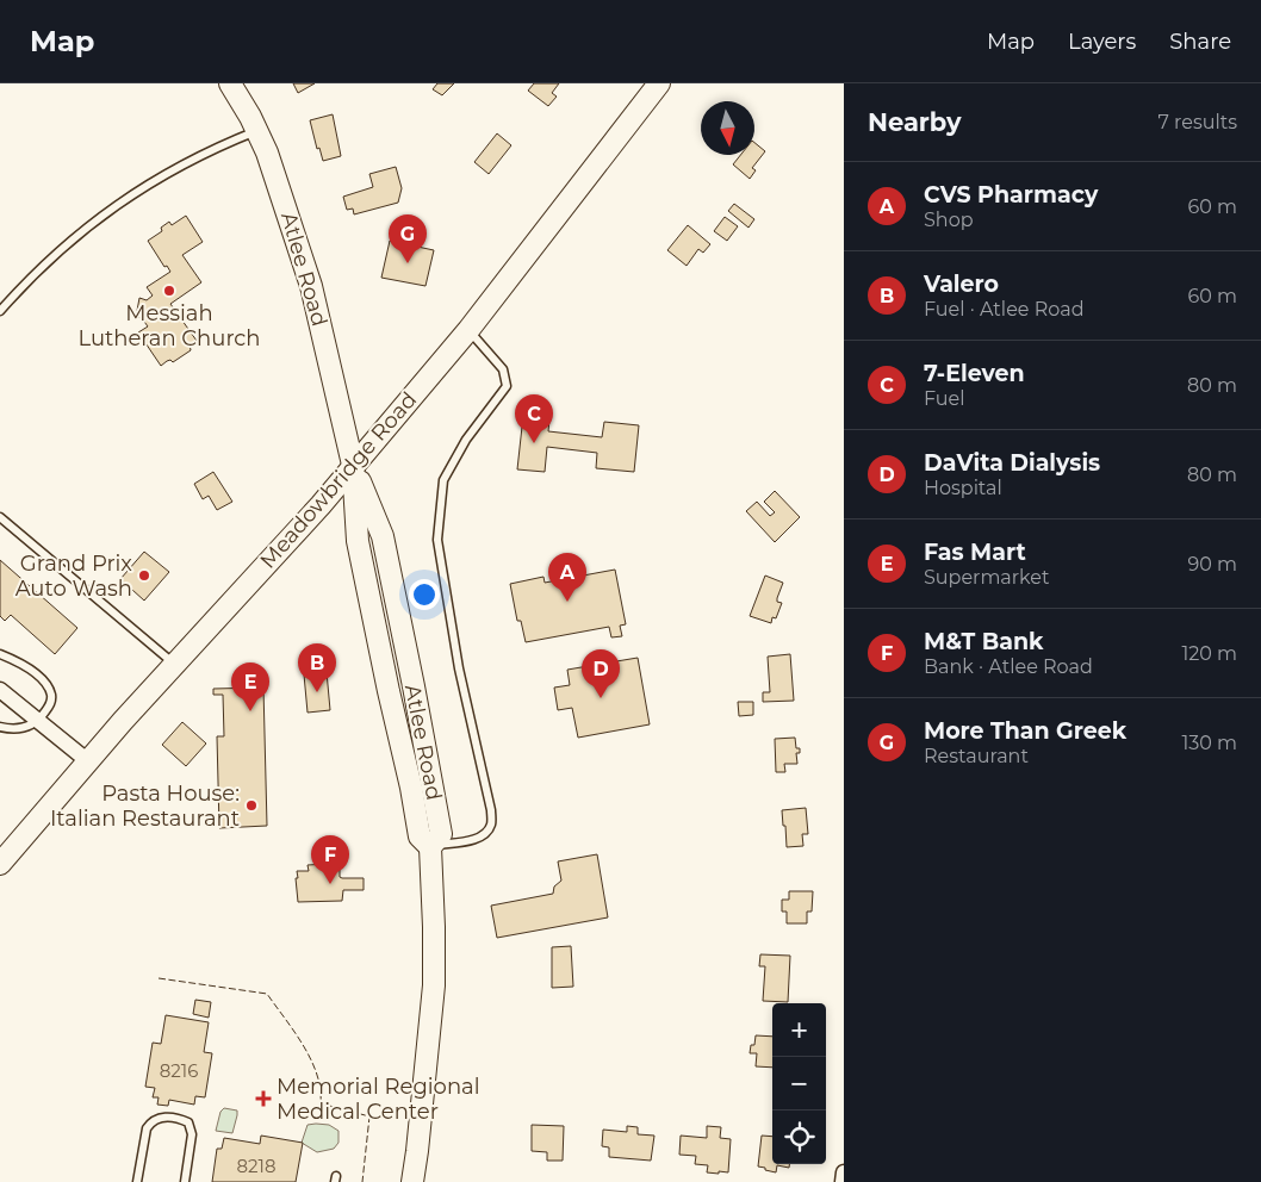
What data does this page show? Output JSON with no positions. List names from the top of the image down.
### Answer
{
  "streets": {
    "main road": ["Atlee Road", "Meadowbridge Road"]
  },
  "crossings": [
    ["Atlee Road", "Meadowbridge Road"]
  ],
  "places": {
    "other": ["Messiah Lutheran Church", "Grand Prix Auto Wash", "Pasta House: Italian Restaurant"],
    "health": ["Memorial Regional Medical Center"]
  },
  "house_numbers": ["8216", "8218"],
  "north": "bottom",
  "page": {
    "header": "Map",
    "nav": ["Map", "Layers", "Share"],
    "heading": ["Nearby", "7 results"],
    "list": [
      {
        "mark": "A",
        "name": "CVS Pharmacy",
        "note": "Shop",
        "value": "60 m"
      },
      {
        "mark": "B",
        "name": "Valero",
        "note": "Fuel · Atlee Road",
        "value": "60 m"
      },
      {
        "mark": "C",
        "name": "7-Eleven",
        "note": "Fuel",
        "value": "80 m"
      },
      {
        "mark": "D",
        "name": "DaVita Dialysis",
        "note": "Hospital",
        "value": "80 m"
      },
      {
        "mark": "E",
        "name": "Fas Mart",
        "note": "Supermarket",
        "value": "90 m"
      },
      {
        "mark": "F",
        "name": "M&T Bank",
        "note": "Bank · Atlee Road",
        "value": "120 m"
      },
      {
        "mark": "G",
        "name": "More Than Greek",
        "note": "Restaurant",
        "value": "130 m"
      }
    ],
    "pins": [
      "G",
      "C",
      "A",
      "B",
      "D",
      "E",
      "F"
    ],
    "map_buttons": ["+", "−"]
  }
}
